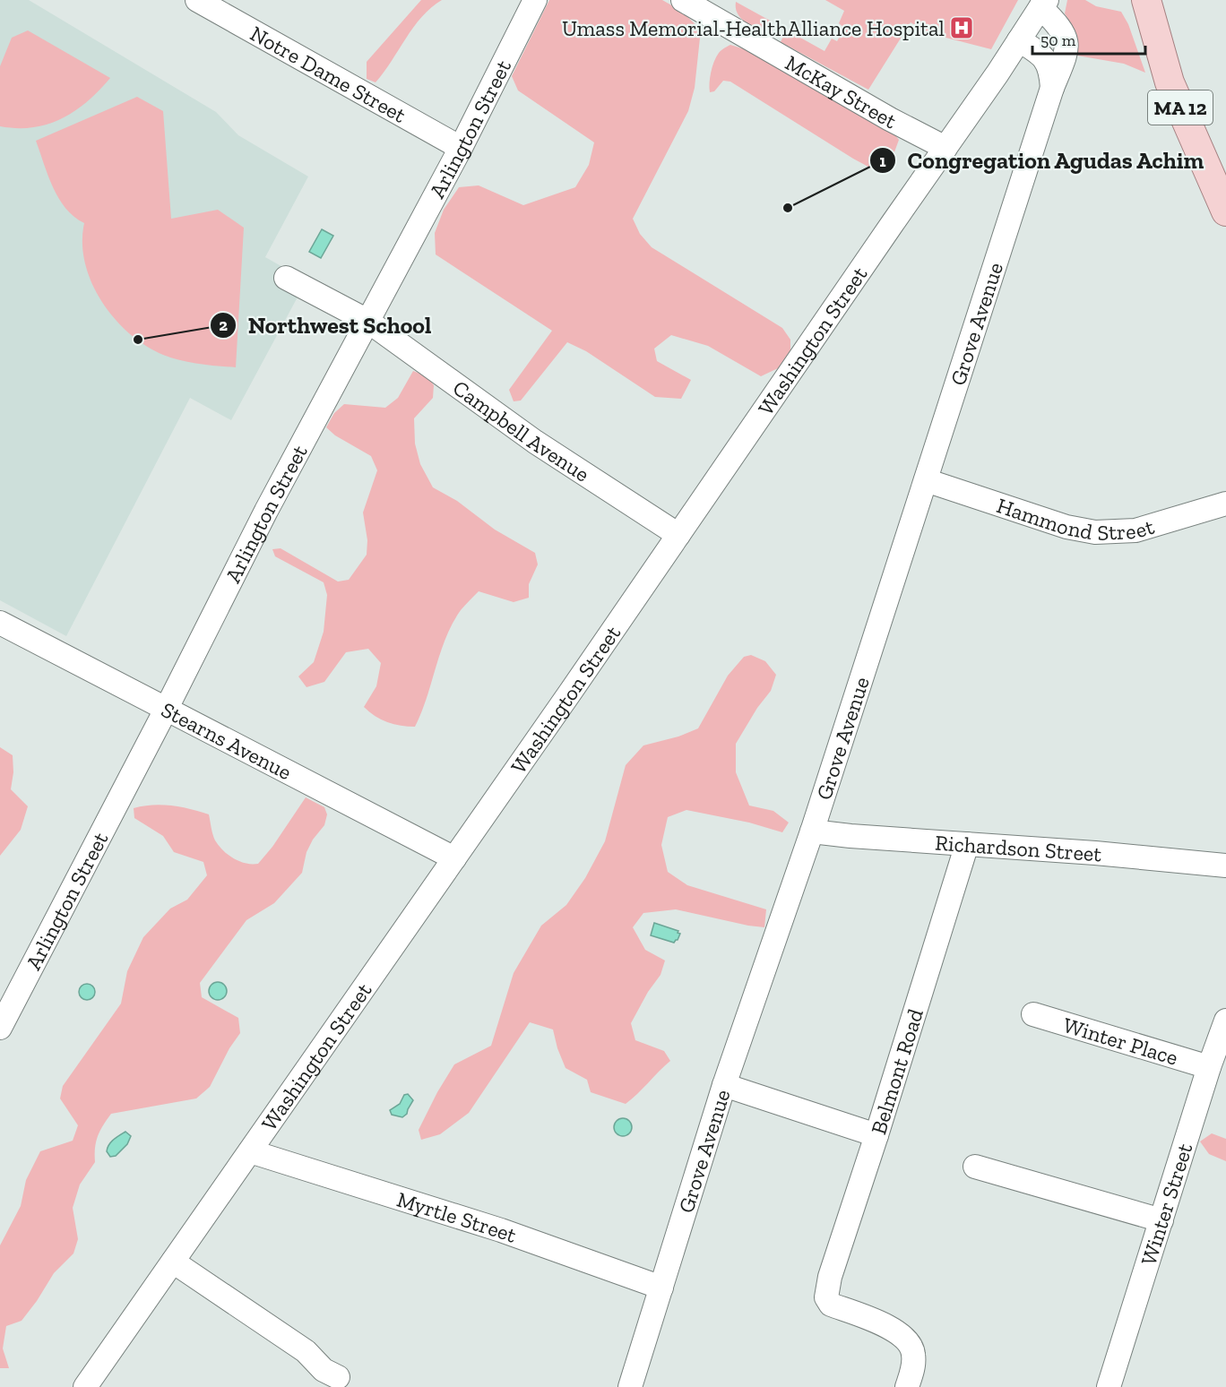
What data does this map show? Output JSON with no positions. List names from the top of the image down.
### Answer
{
  "streets": {
    "main road": ["MA 12"],
    "street": [
      "Notre Dame Street",
      "McKay Street",
      "Arlington Street",
      "Grove Avenue",
      "Washington Street",
      "Campbell Avenue",
      "Hammond Street",
      "Stearns Avenue",
      "Richardson Street",
      "Winter Place",
      "Belmont Road",
      "Winter Street",
      "Myrtle Street"
    ]
  },
  "crossings": [
    ["Notre Dame Street", "Arlington Street"],
    ["McKay Street", "Washington Street"],
    ["Arlington Street", "Campbell Avenue"],
    ["Arlington Street", "Stearns Avenue"],
    ["Grove Avenue", "Washington Street"],
    ["Grove Avenue", "Hammond Street"],
    ["Grove Avenue", "Richardson Street"],
    ["Grove Avenue", "Myrtle Street"],
    ["Washington Street", "Campbell Avenue"],
    ["Washington Street", "Stearns Avenue"],
    ["Washington Street", "Myrtle Street"],
    ["Richardson Street", "Belmont Road"],
    ["Winter Place", "Winter Street"]
  ],
  "places": {
    "hospital": ["Umass Memorial-HealthAlliance Hospital"],
    "other": ["Congregation Agudas Achim", "Northwest School"]
  },
  "scale_bar": "50 m"
}
